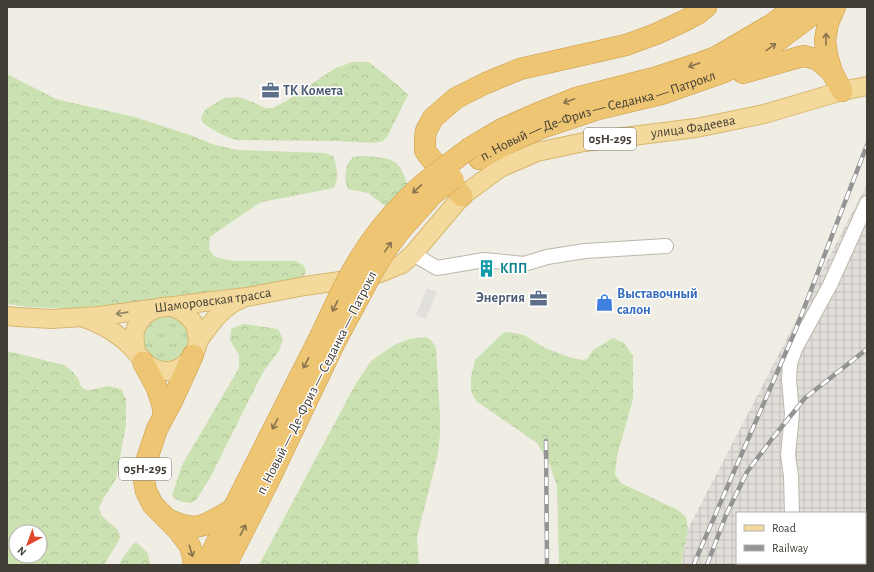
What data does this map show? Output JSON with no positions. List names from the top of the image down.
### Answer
{
  "streets": {
    "highway": ["п. Новый — Де-Фриз — Седанка — Патрокл", "05Н-295"],
    "main road": ["улица Фадеева", "Шаморовская трасса"]
  },
  "crossings": [
    ["п. Новый — Де-Фриз — Седанка — Патрокл", "05Н-295"],
    ["улица Фадеева", "Шаморовская трасса"],
    ["05Н-295", "Шаморовская трасса"]
  ],
  "places": {
    "office": ["ТК Комета", "Энергия"],
    "building": ["КПП"],
    "shop": ["Выставочный салон"]
  },
  "legend": ["Road", "Railway"],
  "north": "bottom left"
}
